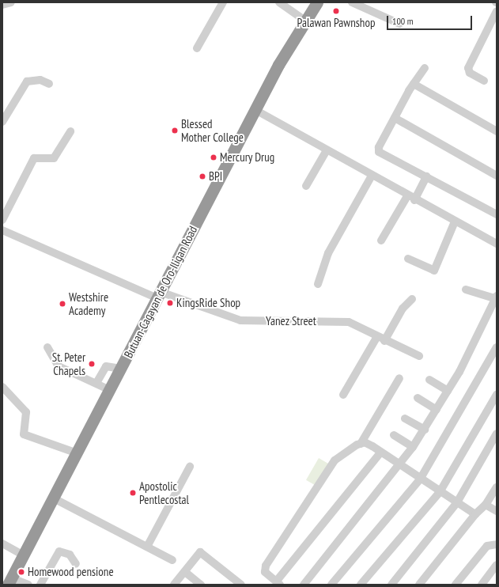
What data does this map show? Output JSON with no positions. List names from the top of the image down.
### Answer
{
  "streets": {
    "highway": ["Butuan-Cagayan de Oro-Iligan Road"],
    "street": ["Yanez Street"]
  },
  "crossings": [
    ["Butuan-Cagayan de Oro-Iligan Road", "Yanez Street"]
  ],
  "places": [
    "Palawan Pawnshop",
    "Blessed Mother College",
    "Mercury Drug",
    "BPI",
    "KingsRide Shop",
    "Westshire Academy",
    "St. Peter Chapels",
    "Apostolic Pentlecostal",
    "Homewood pensione"
  ],
  "scale_bar": "100 m"
}
